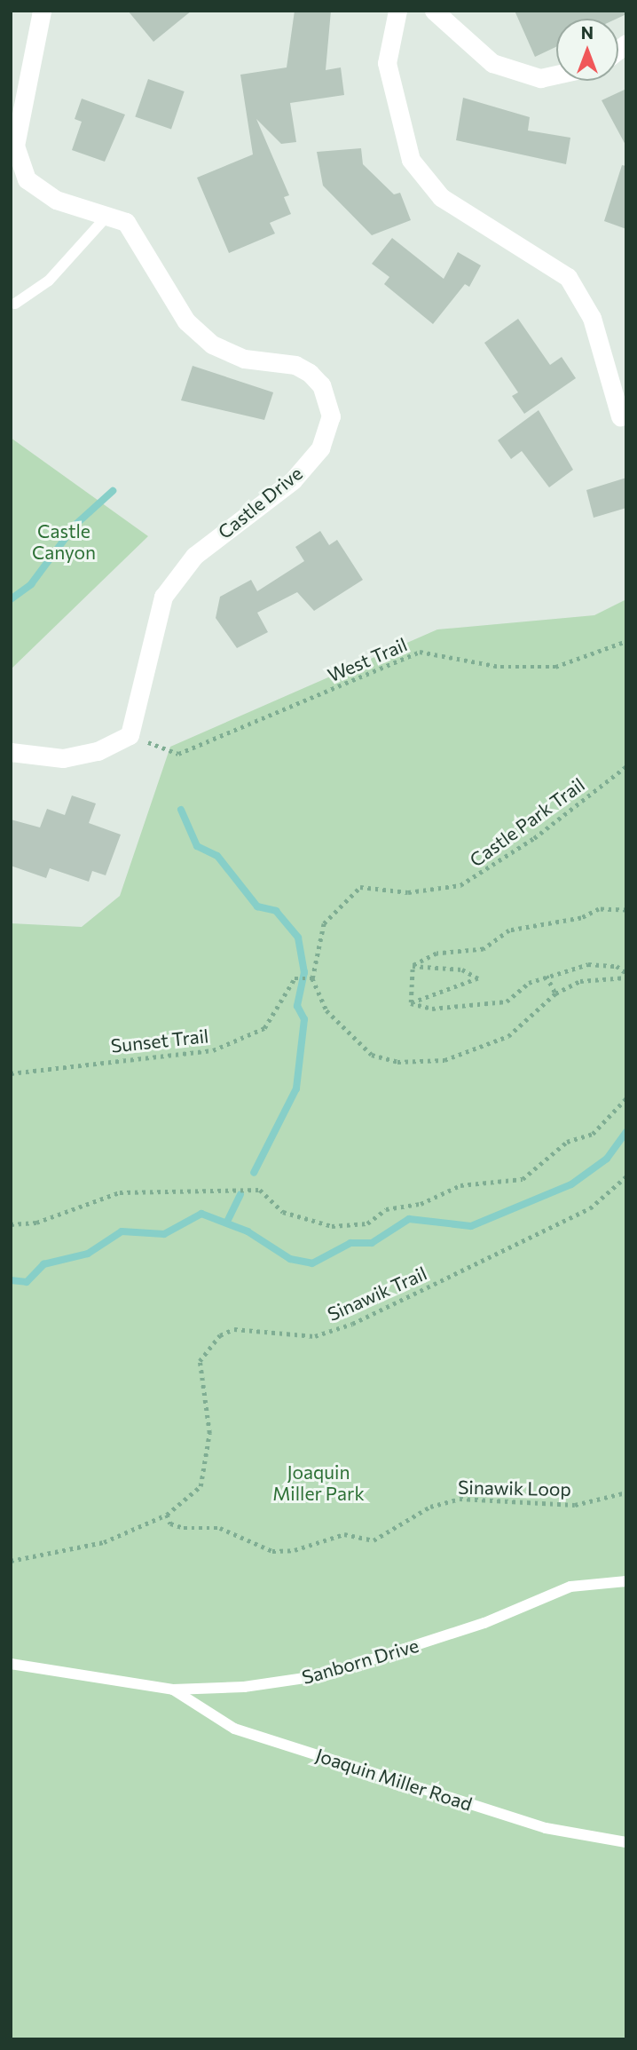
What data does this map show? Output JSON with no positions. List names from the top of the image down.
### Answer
{
  "streets": {
    "street": ["Castle Drive"],
    "lane": ["Sanborn Drive", "Joaquin Miller Road"],
    "path": [
      "West Trail",
      "Castle Park Trail",
      "Sunset Trail",
      "Sinawik Trail",
      "Sinawik Loop"
    ]
  },
  "crossings": [
    ["Castle Drive", "West Trail"],
    ["Castle Park Trail", "Sunset Trail"],
    ["Sinawik Trail", "Sinawik Loop"],
    ["Sanborn Drive", "Joaquin Miller Road"]
  ],
  "parks": ["Castle Canyon", "Joaquin Miller Park"],
  "north": "top"
}
